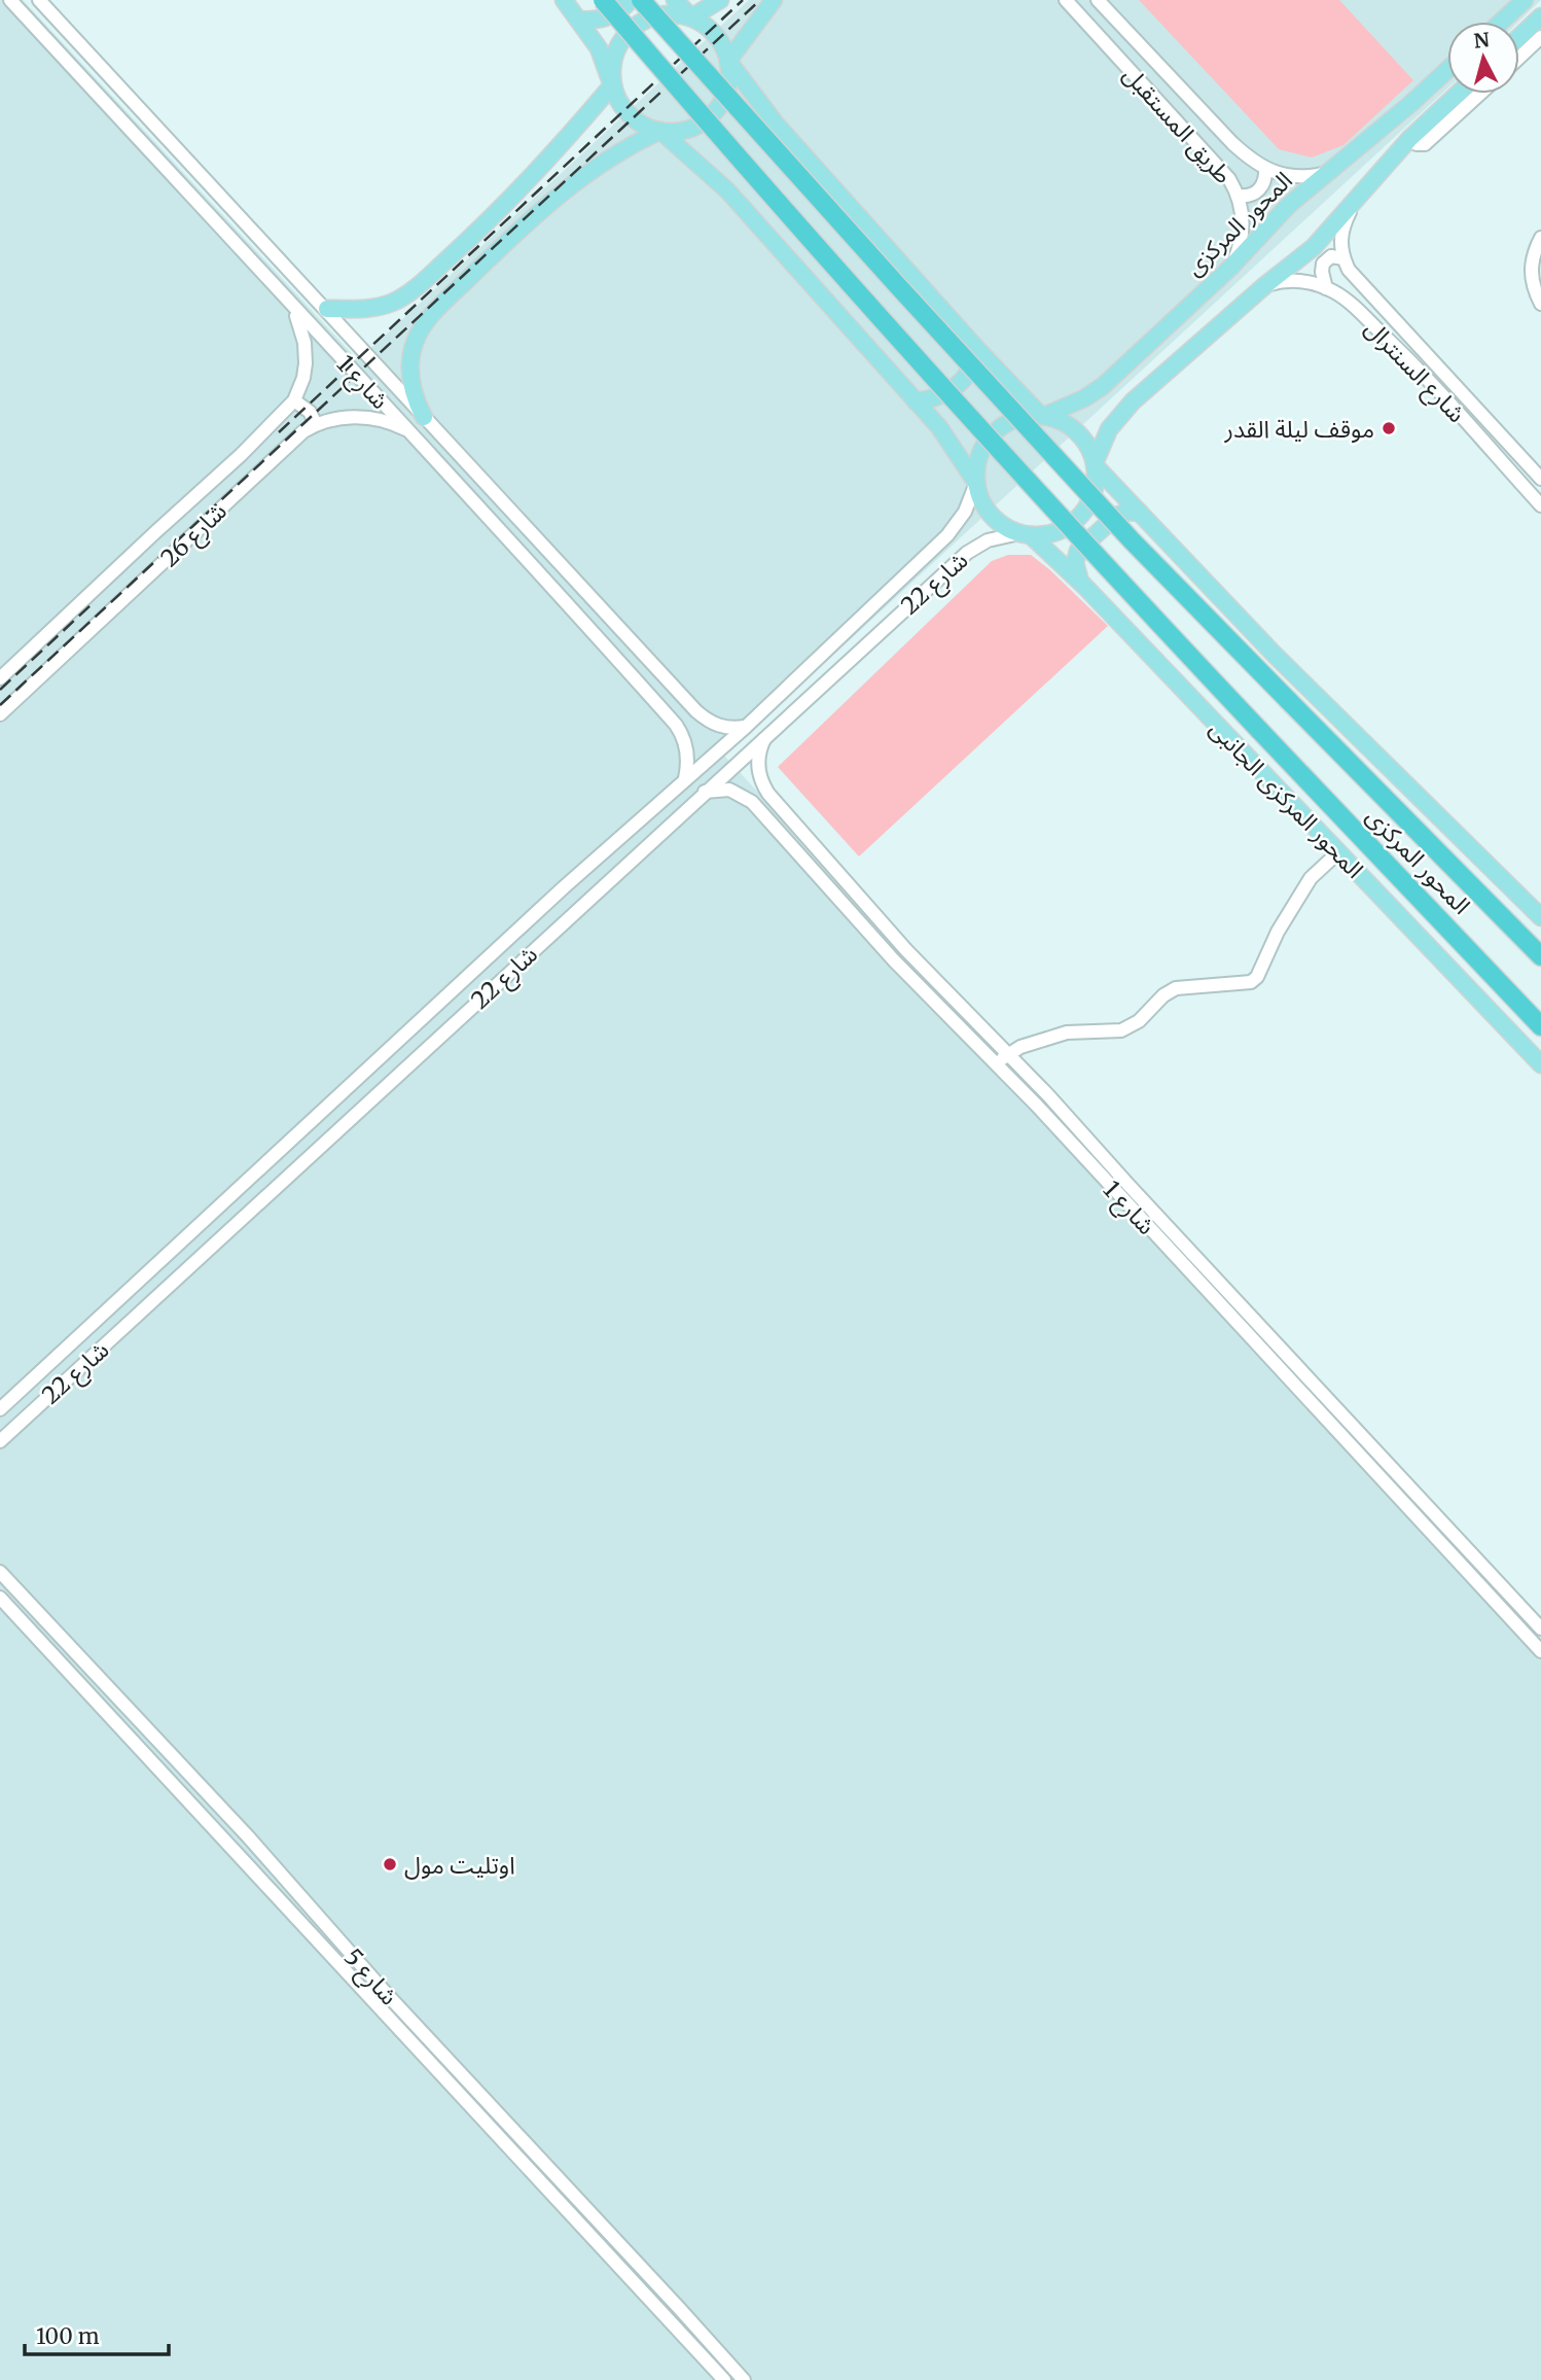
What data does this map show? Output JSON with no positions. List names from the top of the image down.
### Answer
{
  "streets": {
    "highway": ["المحور المركزى"],
    "main road": ["المحور المركزى الجانبى"],
    "street": [
      "طريق المستقبل",
      "شارع السنترال",
      "شارع 1",
      "شارع 26",
      "شارع 22",
      "شارع 5"
    ]
  },
  "crossings": [
    ["طريق المستقبل", "المحور المركزى"],
    ["المحور المركزى", "شارع 22"],
    ["المحور المركزى", "المحور المركزى الجانبى"],
    ["شارع 1", "شارع 26"],
    ["شارع 1", "شارع 22"],
    ["شارع 22", "المحور المركزى الجانبى"]
  ],
  "places": ["موقف ليلة القدر", "اوتليت مول"],
  "scale_bar": "100 m",
  "north": "top"
}
